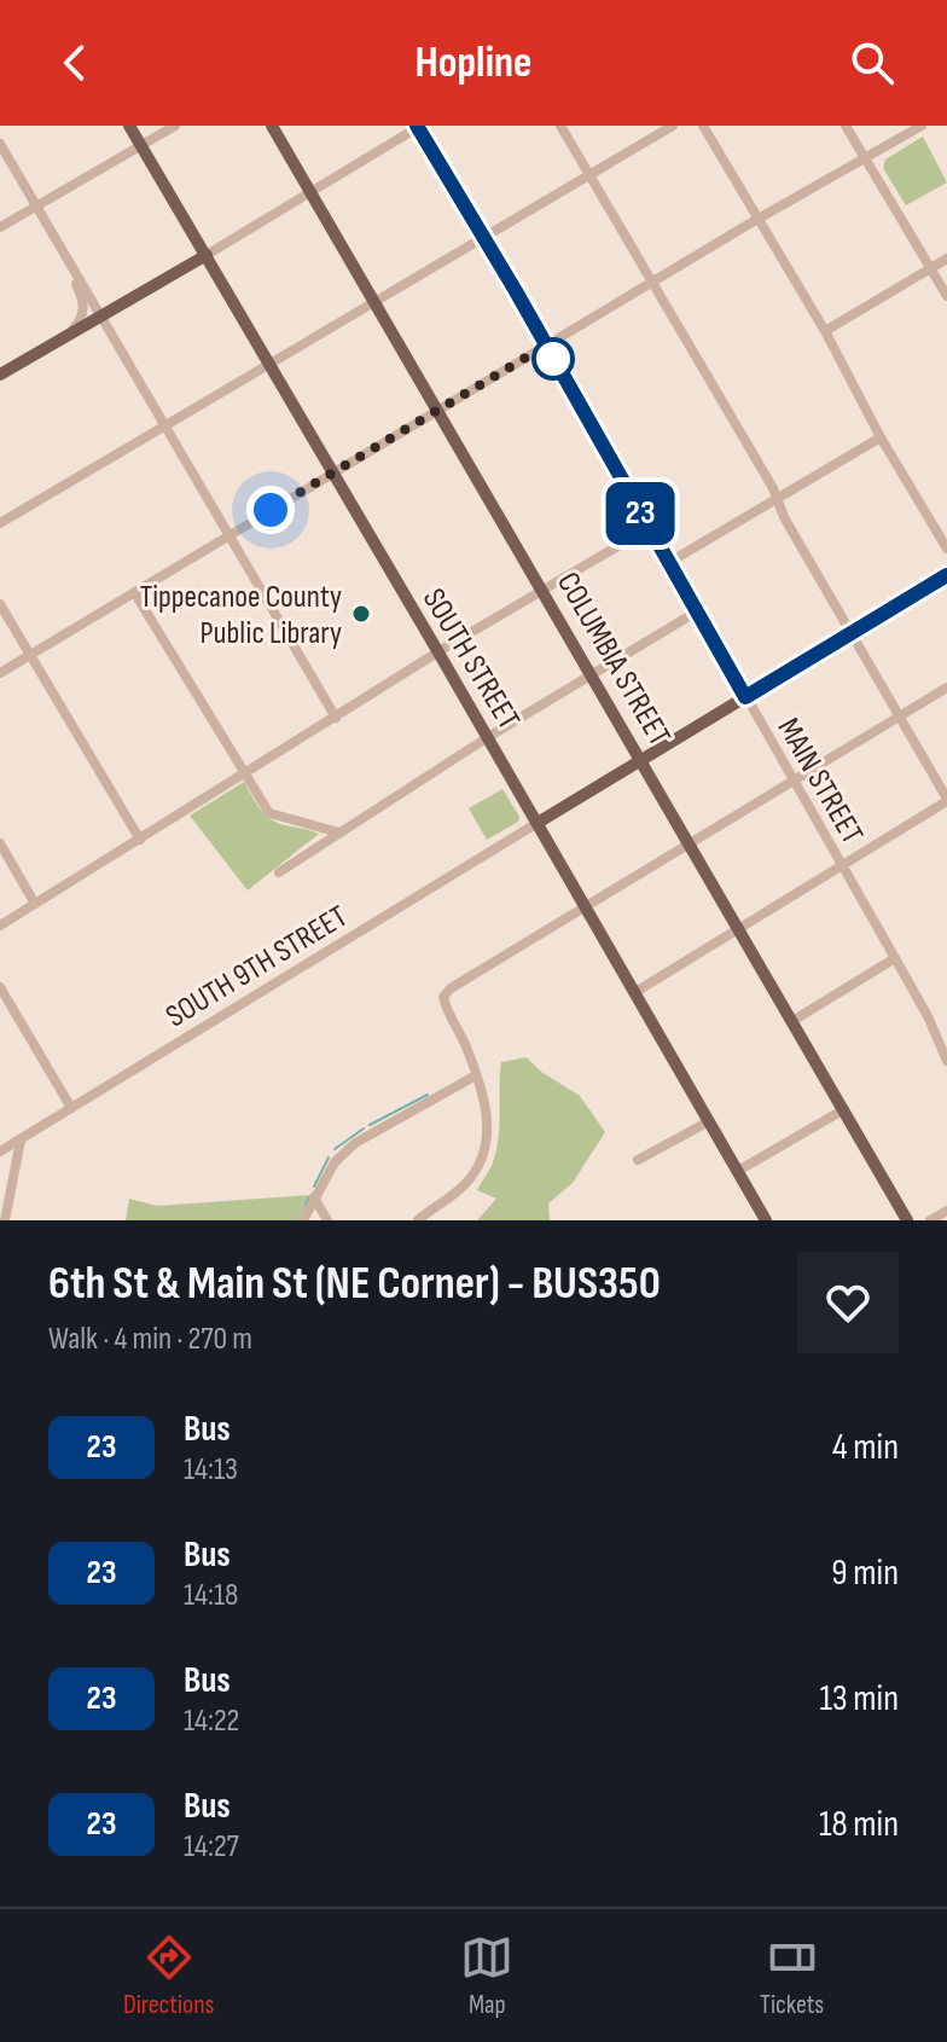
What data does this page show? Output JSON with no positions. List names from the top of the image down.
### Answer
{
  "streets": {
    "main road": ["SOUTH STREET", "COLUMBIA STREET"],
    "street": ["MAIN STREET", "SOUTH 9TH STREET"]
  },
  "crossings": [
    ["SOUTH STREET", "SOUTH 9TH STREET"]
  ],
  "places": ["Tippecanoe County Public Library"],
  "lines": ["bus line 23"],
  "page": {
    "header": "Hopline",
    "on_map": "23",
    "heading": ["6th St & Main St (NE Corner) - BUS350", "Walk · 4 min · 270 m"],
    "list": [
      {
        "mark": "23",
        "name": "Bus",
        "note": "14:13",
        "value": "4 min"
      },
      {
        "mark": "23",
        "name": "Bus",
        "note": "14:18",
        "value": "9 min"
      },
      {
        "mark": "23",
        "name": "Bus",
        "note": "14:22",
        "value": "13 min"
      },
      {
        "mark": "23",
        "name": "Bus",
        "note": "14:27",
        "value": "18 min"
      }
    ],
    "tabs": ["Directions", "Map", "Tickets"]
  }
}
